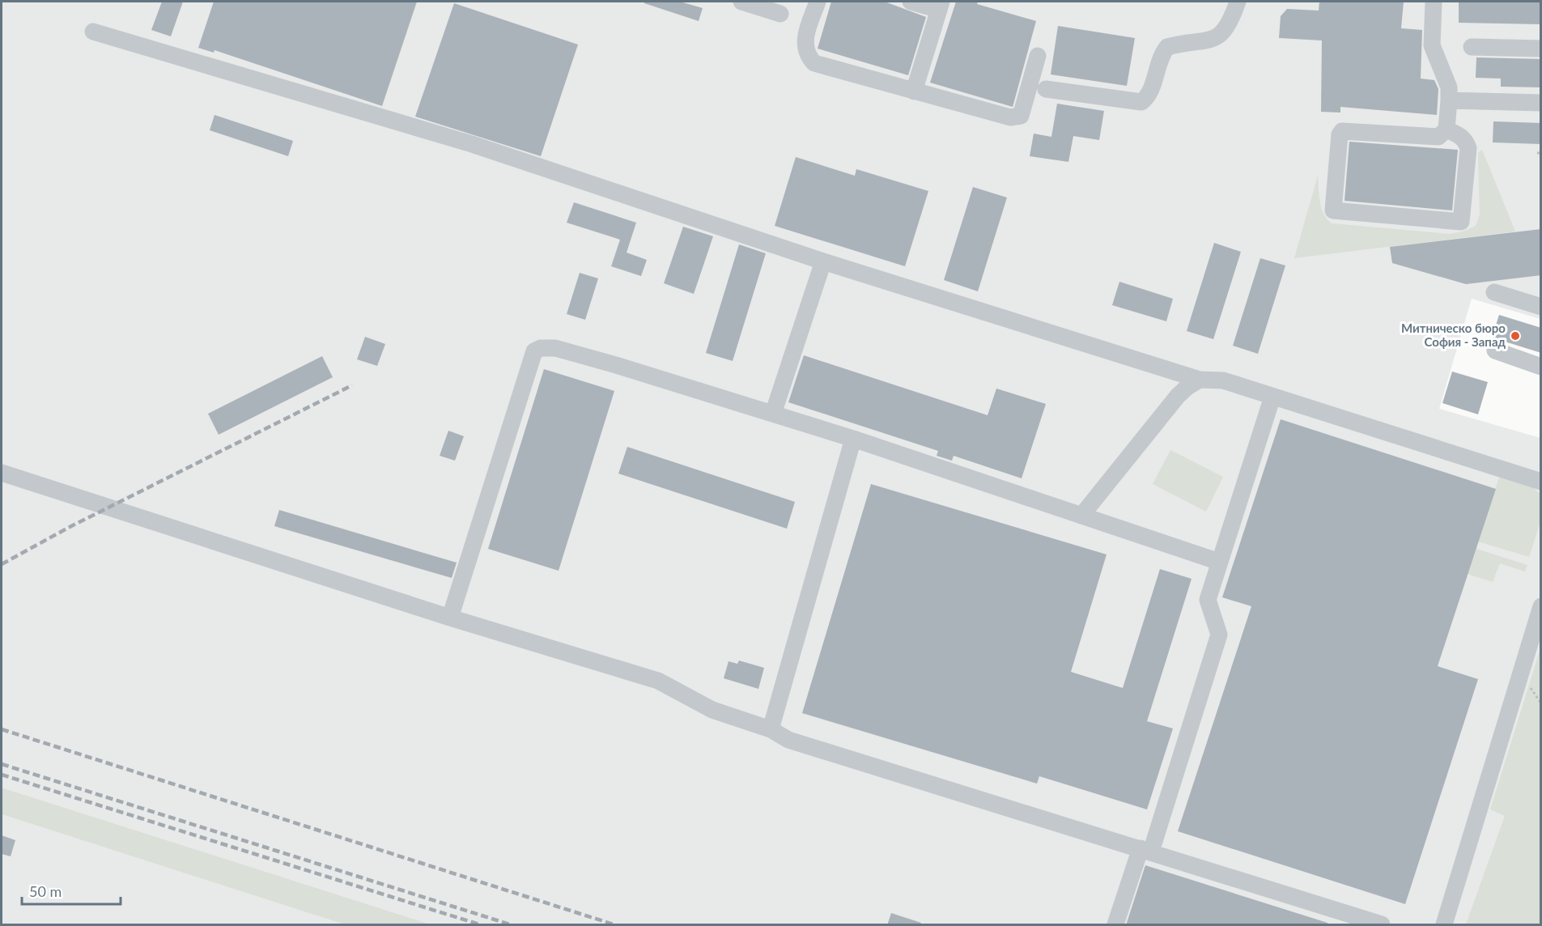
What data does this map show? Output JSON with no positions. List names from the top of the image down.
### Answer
{
  "places": ["Митническо бюро София - Запад"],
  "scale_bar": "50 m"
}
